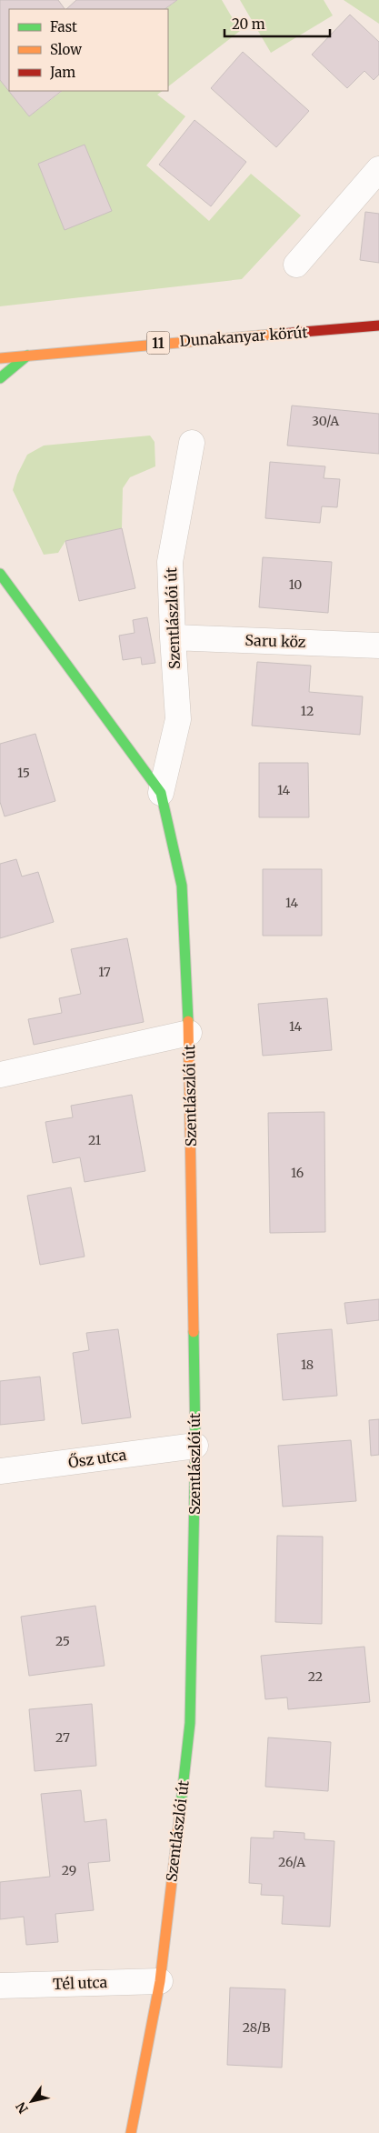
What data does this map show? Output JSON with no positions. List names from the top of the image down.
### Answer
{
  "streets": {
    "main road": ["Dunakanyar körút", "11", "Szentlászlói út"],
    "street": ["Saru köz", "Ősz utca", "Tél utca"]
  },
  "crossings": [
    ["Szentlászlói út", "Saru köz"],
    ["Szentlászlói út", "Ősz utca"],
    ["Szentlászlói út", "Tél utca"]
  ],
  "house_numbers": [
    "30/A",
    "10",
    "12",
    "15",
    "14",
    "14",
    "17",
    "14",
    "21",
    "16",
    "18",
    "25",
    "22",
    "27",
    "26/A",
    "29",
    "28/B"
  ],
  "legend": ["Fast", "Slow", "Jam"],
  "scale_bar": "20 m",
  "north": "bottom left"
}
